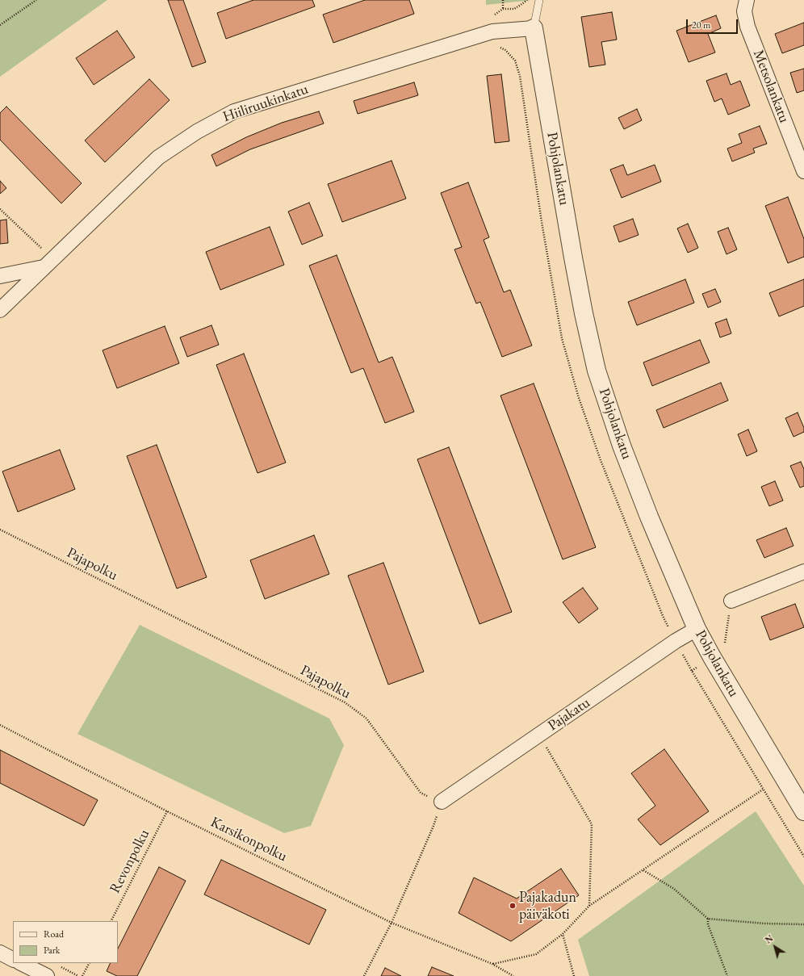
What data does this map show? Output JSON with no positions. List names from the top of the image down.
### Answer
{
  "streets": {
    "street": [
      "Metsolankatu",
      "Hiiliruukinkatu",
      "Pohjolankatu",
      "Pajakatu"
    ],
    "path": ["Pajapolku", "Karsikonpolku", "Revonpolku"]
  },
  "crossings": [
    ["Hiiliruukinkatu", "Pohjolankatu"],
    ["Pohjolankatu", "Pajakatu"],
    ["Pajapolku", "Pajakatu"],
    ["Karsikonpolku", "Revonpolku"]
  ],
  "places": ["Pajakadun päiväkoti"],
  "legend": ["Road", "Park"],
  "scale_bar": "20 m",
  "north": "top left"
}
